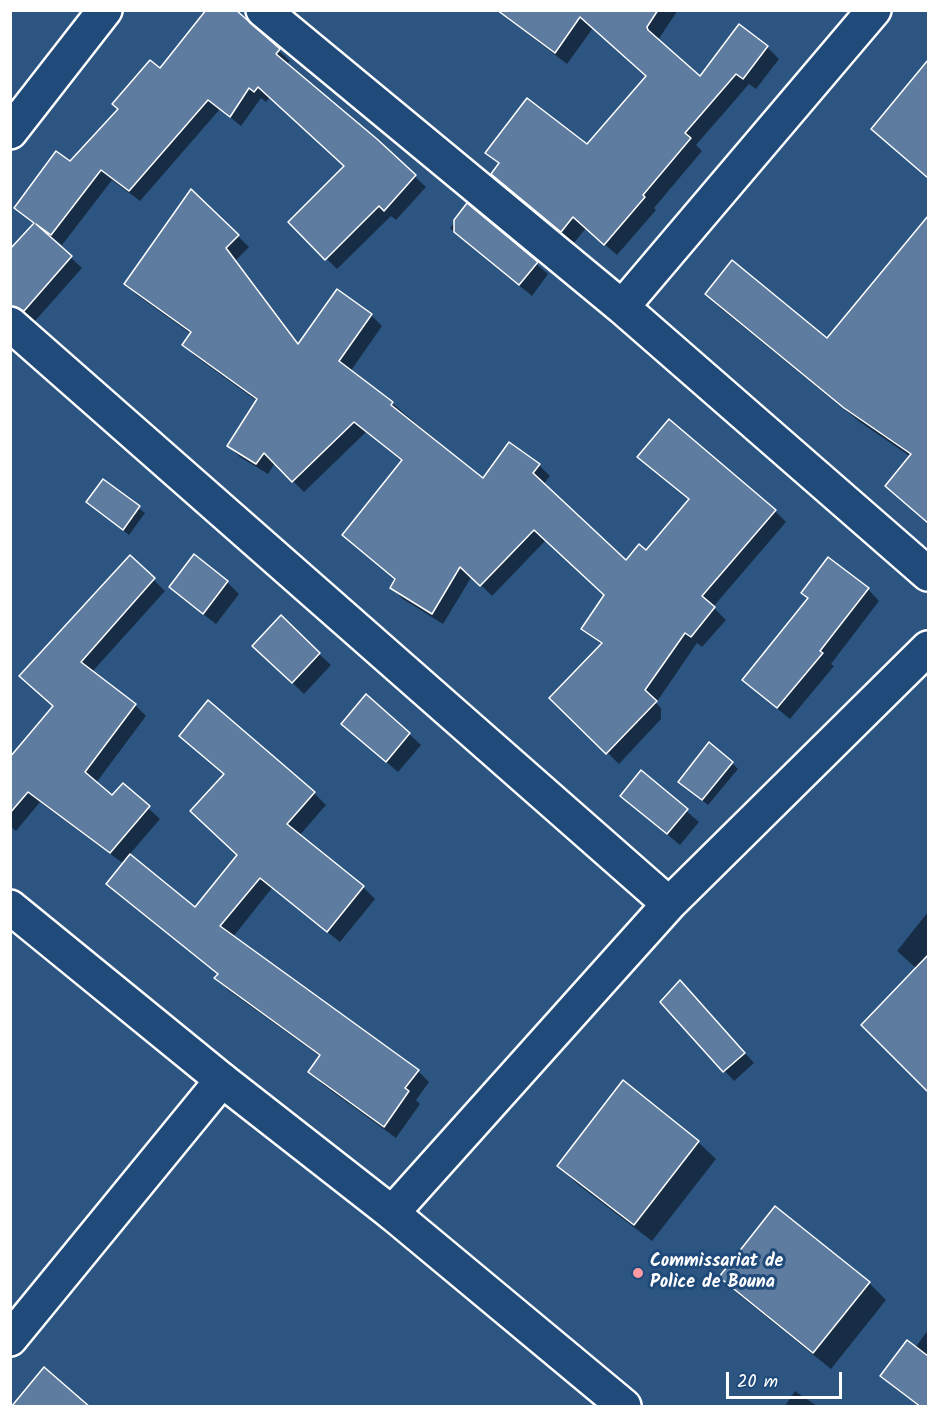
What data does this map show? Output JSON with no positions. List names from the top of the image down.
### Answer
{
  "places": ["Commissariat de Police de Bouna"],
  "scale_bar": "20 m"
}
